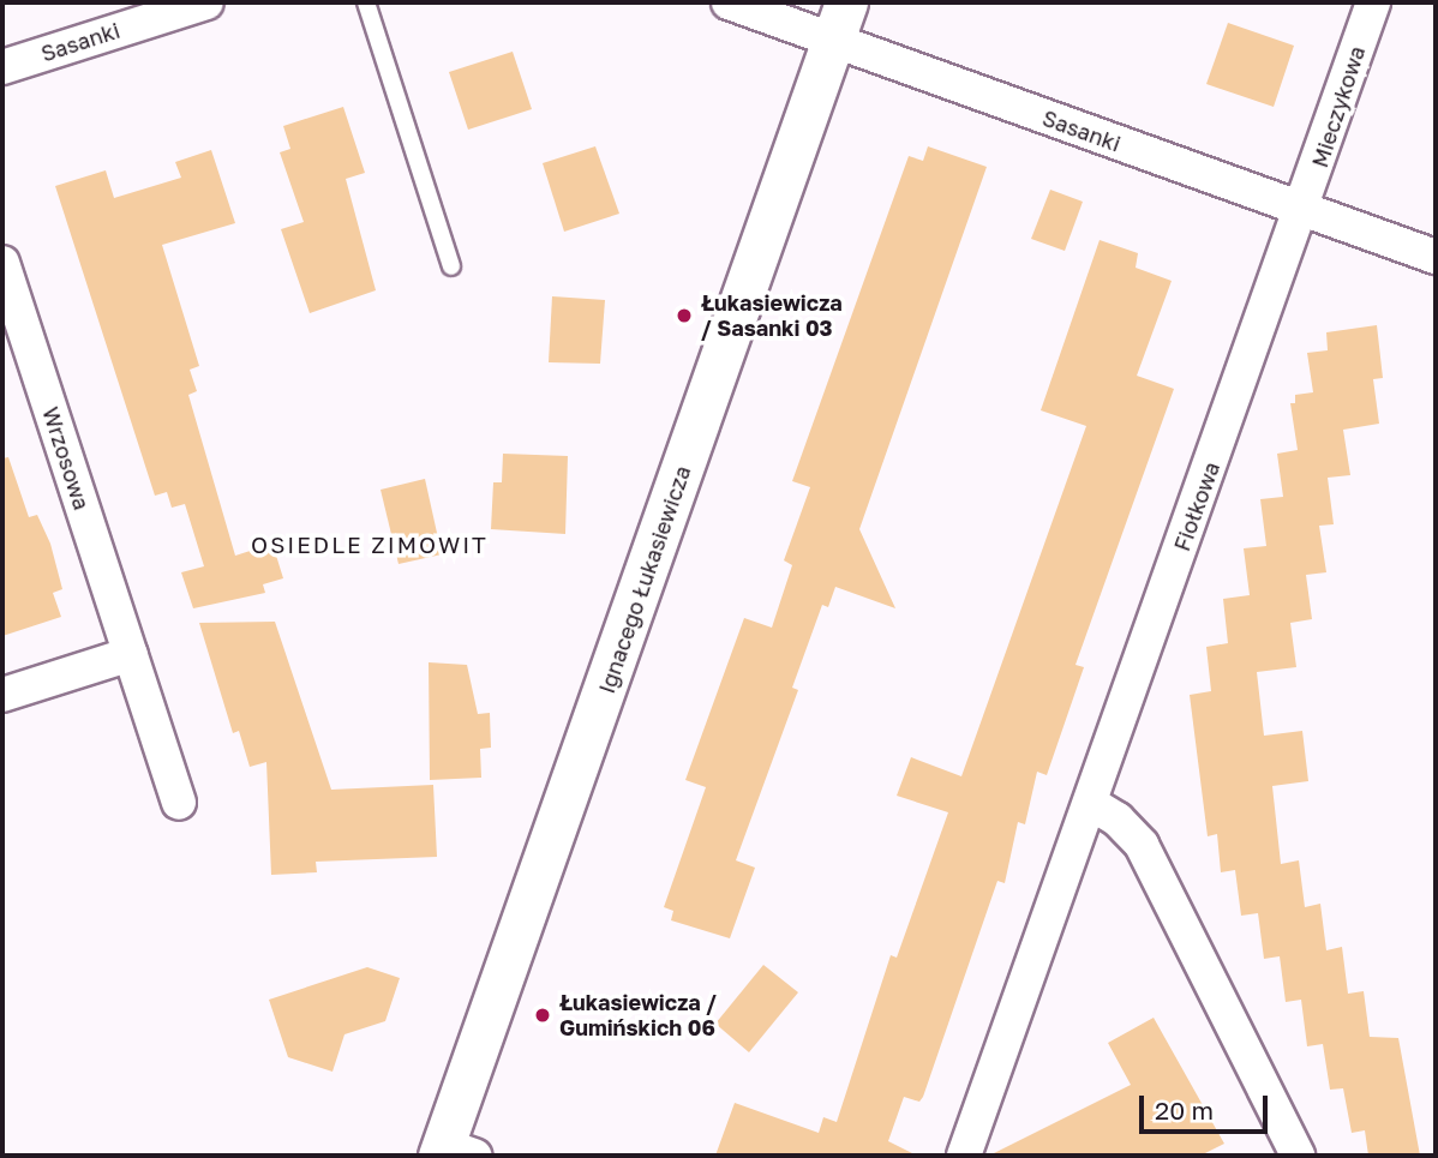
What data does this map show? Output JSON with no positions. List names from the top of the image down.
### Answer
{
  "streets": {
    "street": [
      "Sasanki",
      "Mieczykowa",
      "Wrzosowa",
      "Fiołkowa",
      "Ignacego Łukasiewicza"
    ]
  },
  "crossings": [
    ["Sasanki", "Mieczykowa"],
    ["Sasanki", "Fiołkowa"],
    ["Sasanki", "Ignacego Łukasiewicza"],
    ["Mieczykowa", "Fiołkowa"]
  ],
  "districts": ["OSIEDLE ZIMOWIT"],
  "places": ["Łukasiewicza / Sasanki 03", "Łukasiewicza / Gumińskich 06"],
  "scale_bar": "20 m"
}
